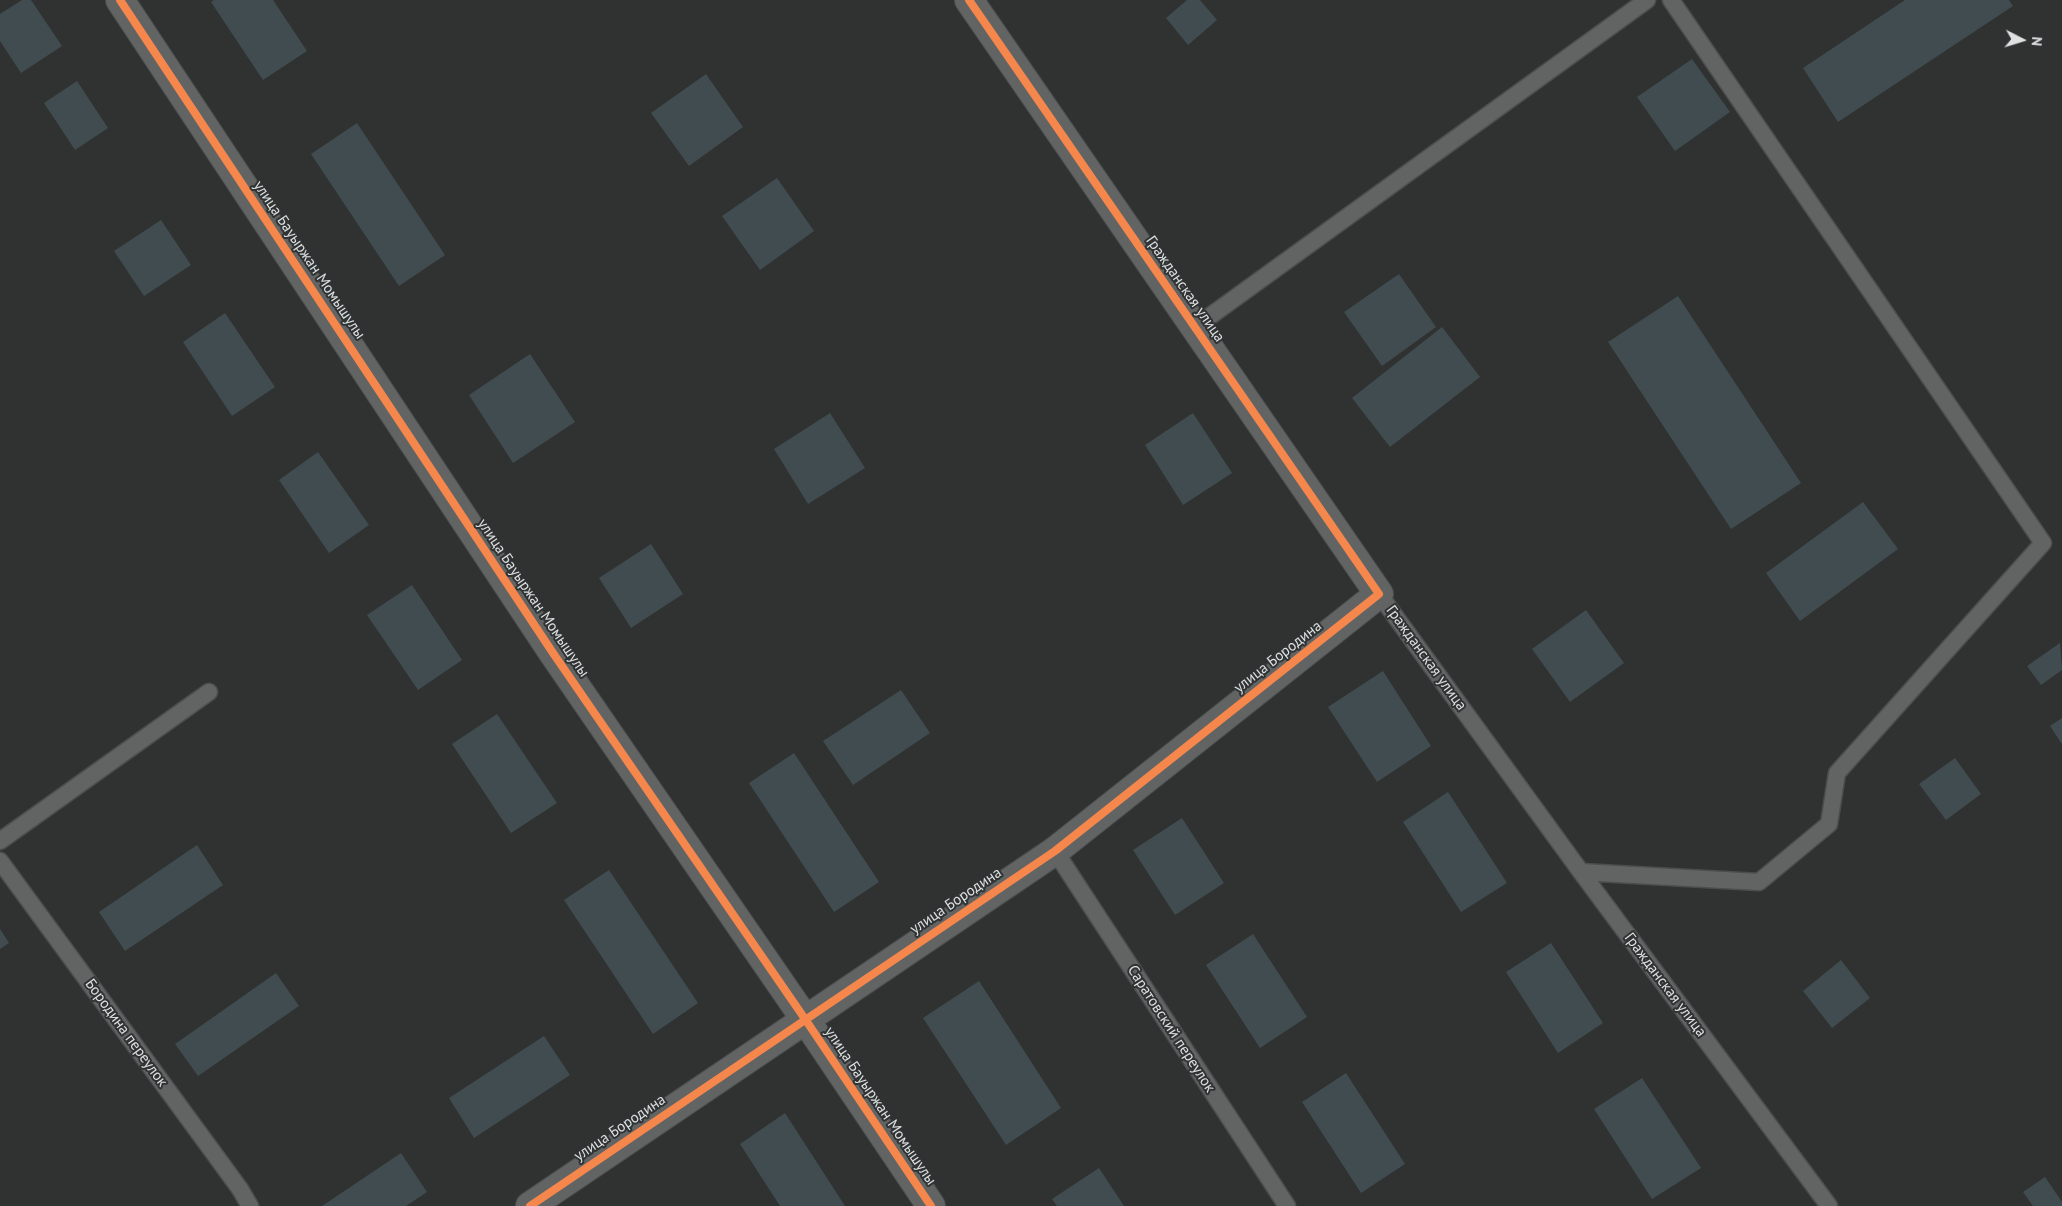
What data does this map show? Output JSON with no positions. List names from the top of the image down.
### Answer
{
  "streets": {
    "street": ["улица Бауыржан Момышулы", "Гражданская улица", "улица Бородина"],
    "lane": ["Саратовский переулок", "Бородина переулок"]
  },
  "crossings": [
    ["улица Бауыржан Момышулы", "улица Бородина"],
    ["Гражданская улица", "улица Бородина"],
    ["улица Бородина", "Саратовский переулок"]
  ],
  "north": "right"
}
